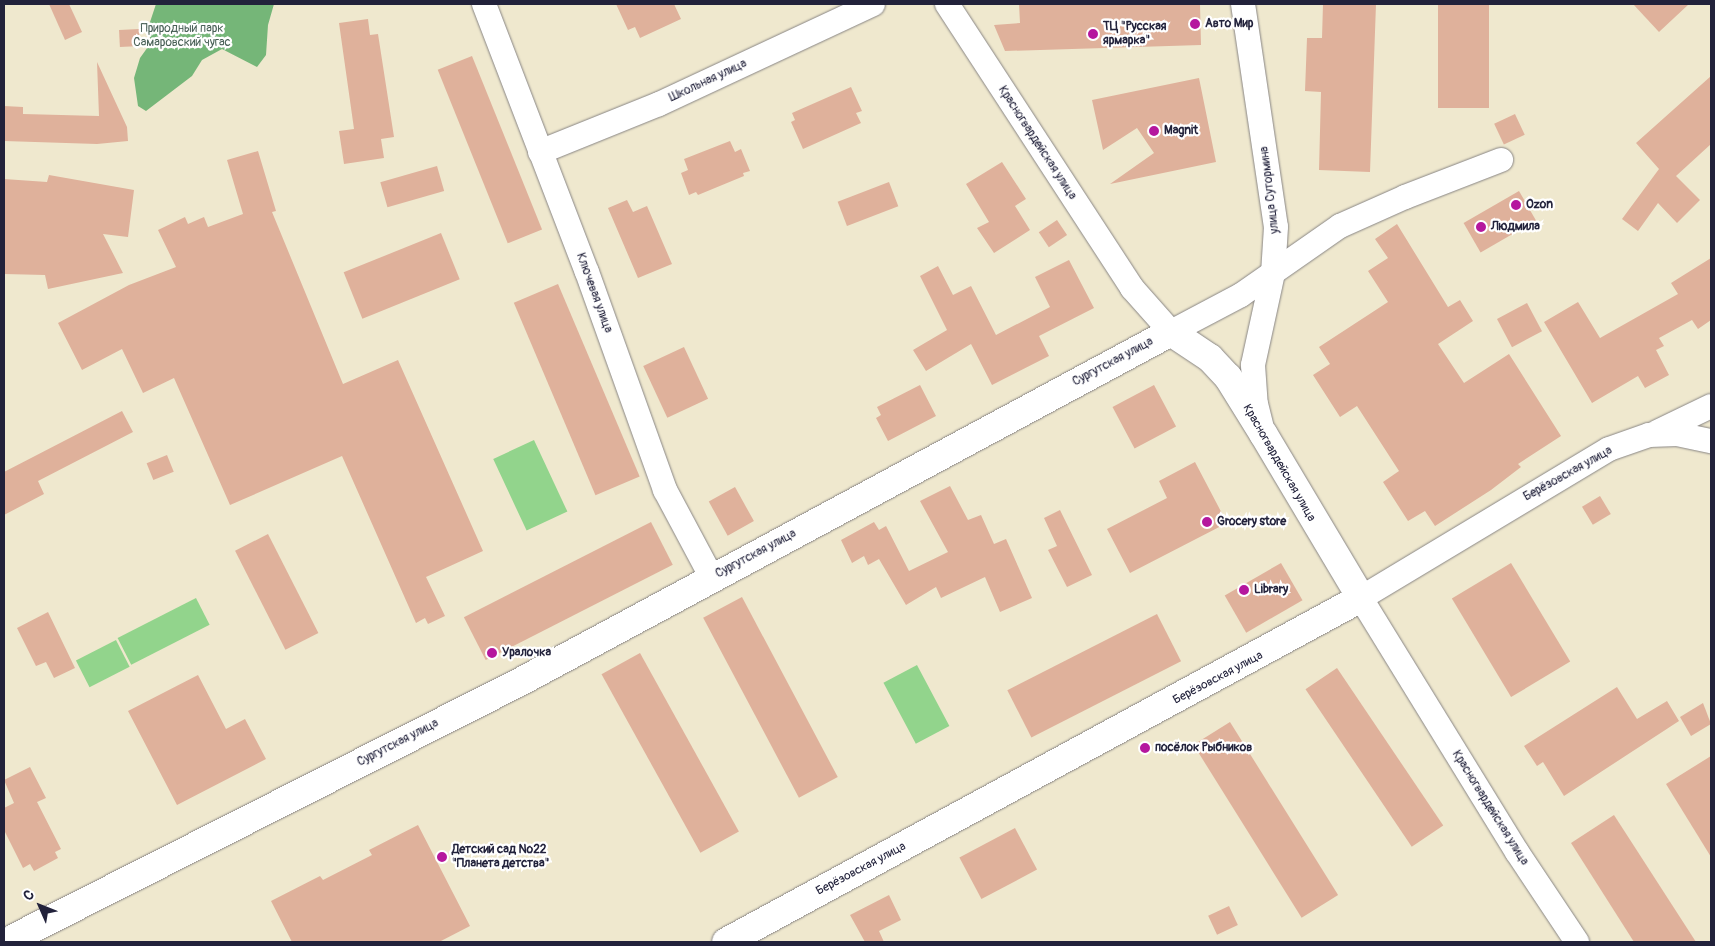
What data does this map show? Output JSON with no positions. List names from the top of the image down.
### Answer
{
  "streets": {
    "street": [
      "Школьная улица",
      "Красногвардейская улица",
      "улица Сутормина",
      "Ключевая улица",
      "Сургутская улица",
      "Берёзовская улица"
    ]
  },
  "crossings": [
    ["Школьная улица", "Ключевая улица"],
    ["Красногвардейская улица", "улица Сутормина"],
    ["Красногвардейская улица", "Сургутская улица"],
    ["Красногвардейская улица", "Берёзовская улица"],
    ["улица Сутормина", "Сургутская улица"],
    ["Ключевая улица", "Сургутская улица"]
  ],
  "parks": ["Природный парк Самаровский чугас"],
  "places": [
    "Авто Мир",
    "ТЦ \"Русская ярмарка\"",
    "Magnit",
    "Ozon",
    "Людмила",
    "Grocery store",
    "Library",
    "Уралочка",
    "посёлок Рыбников",
    "Детский сад №22 \"Планета детства\""
  ],
  "north": "top left"
}
